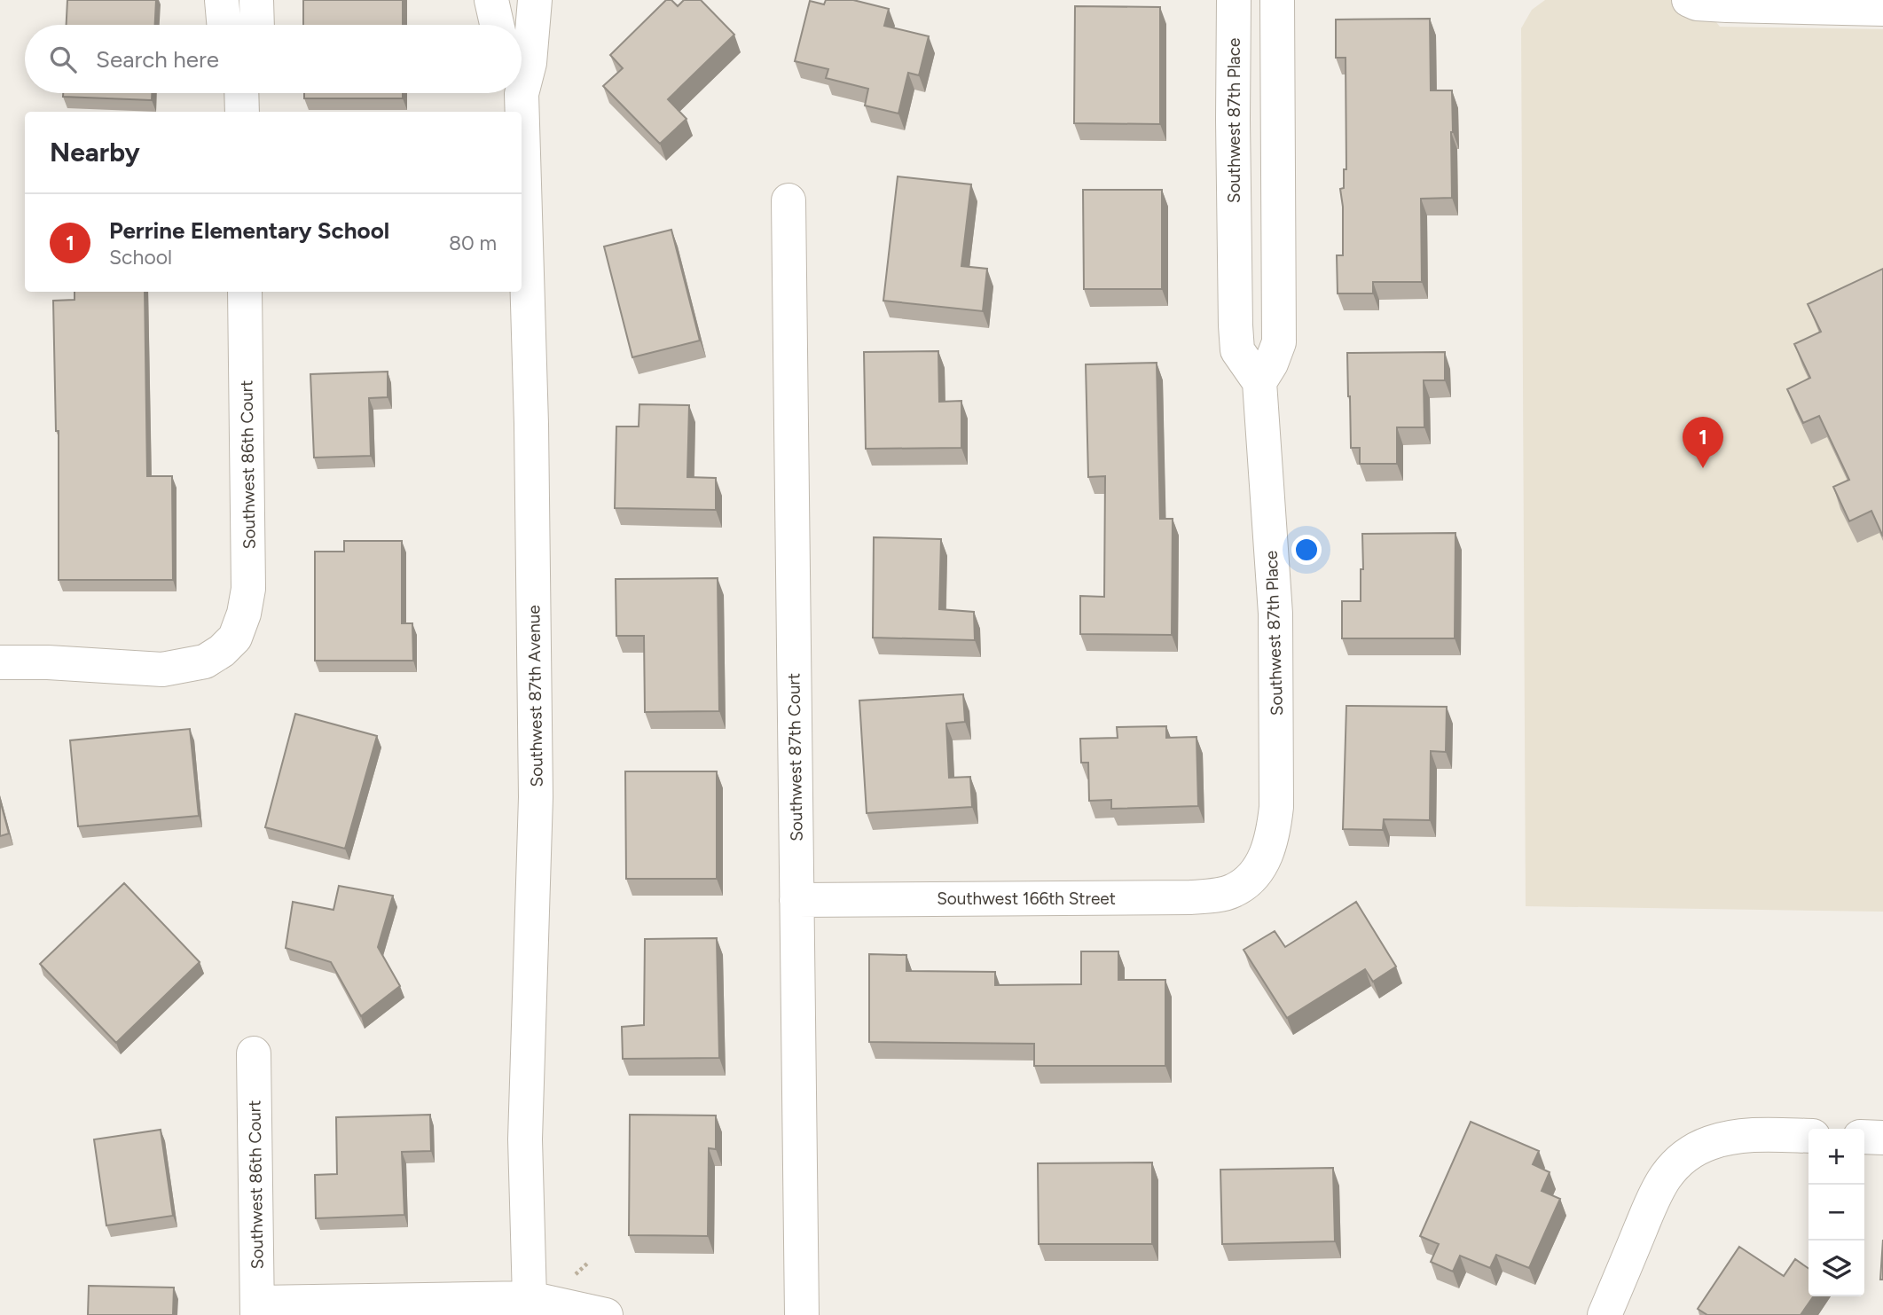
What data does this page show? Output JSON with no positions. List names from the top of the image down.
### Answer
{
  "streets": {
    "street": [
      "Southwest 87th Place",
      "Southwest 86th Court",
      "Southwest 87th Avenue",
      "Southwest 87th Court",
      "Southwest 166th Street"
    ]
  },
  "crossings": [
    ["Southwest 87th Place", "Southwest 166th Street"],
    ["Southwest 87th Court", "Southwest 166th Street"]
  ],
  "page": {
    "search": "Search here",
    "heading": "Nearby",
    "list": [
      {
        "mark": "1",
        "name": "Perrine Elementary School",
        "note": "School",
        "value": "80 m"
      }
    ],
    "pins": "1",
    "map_buttons": ["+", "−"]
  }
}
